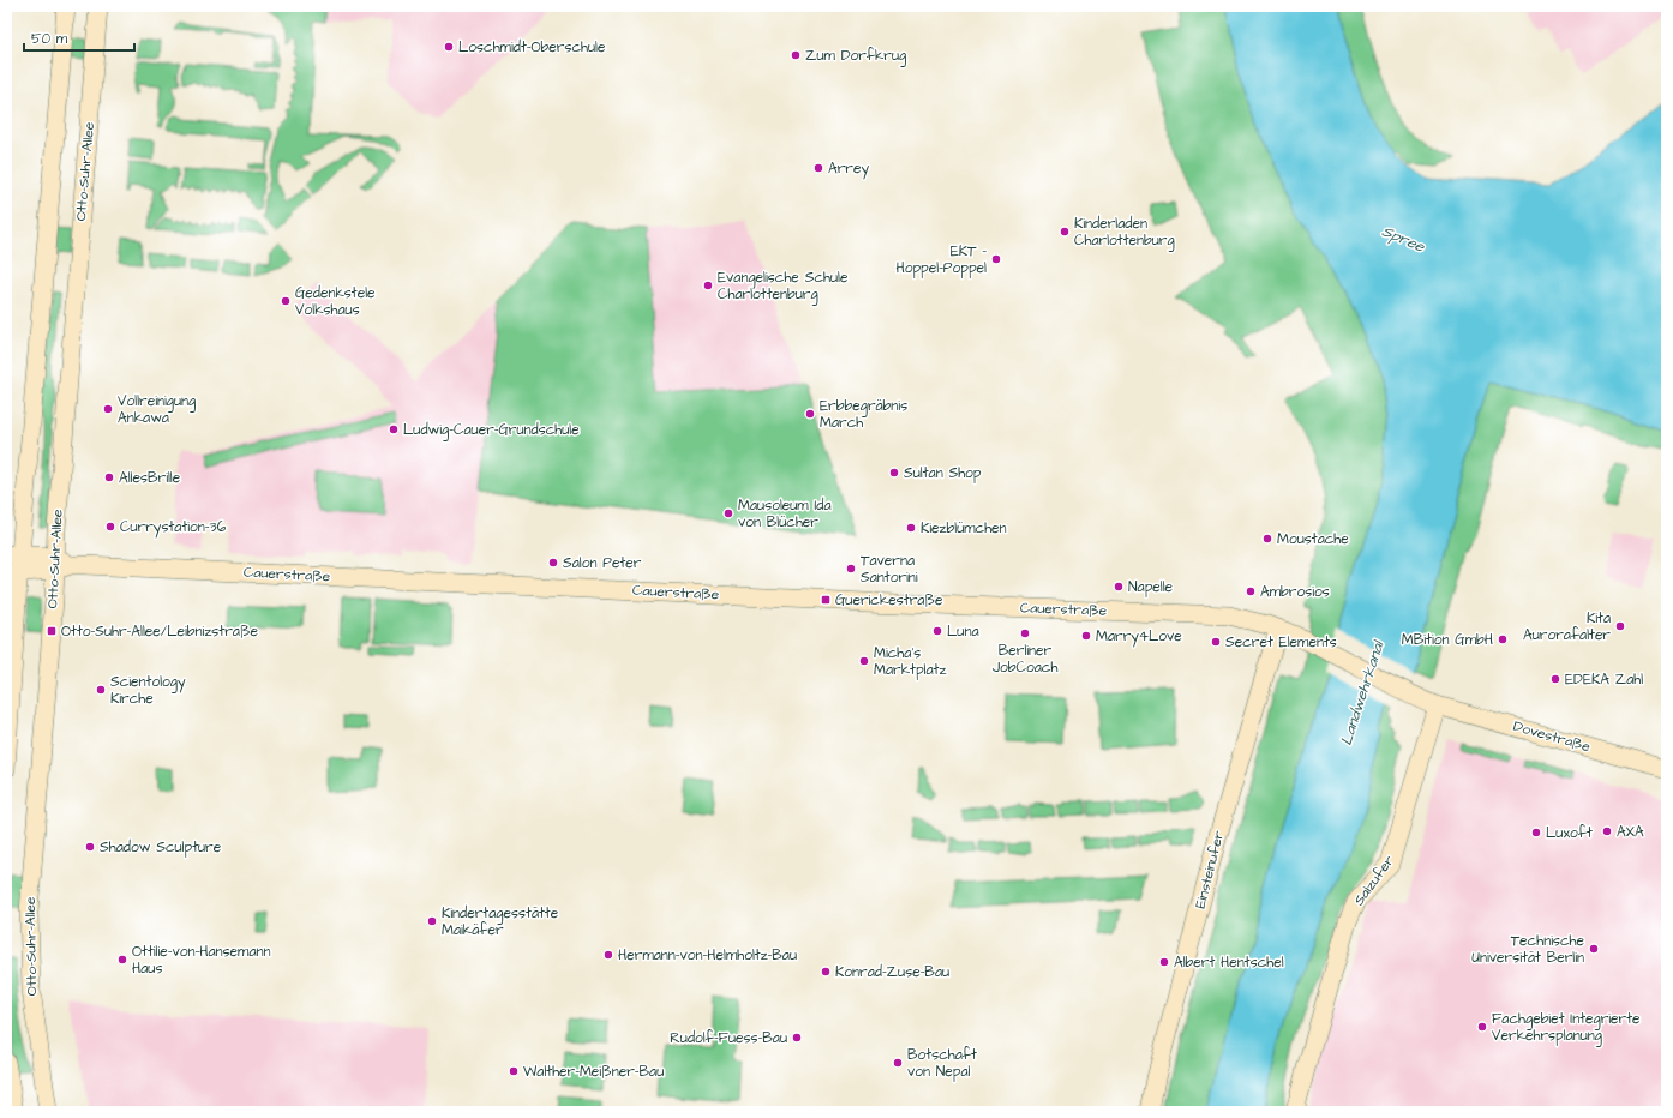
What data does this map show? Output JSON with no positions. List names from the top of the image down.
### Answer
{
  "streets": {
    "street": [
      "Otto-Suhr-Allee",
      "Cauerstraße",
      "Dovestraße",
      "Einsteinufer",
      "Salzufer"
    ]
  },
  "crossings": [
    ["Otto-Suhr-Allee", "Cauerstraße"],
    ["Cauerstraße", "Dovestraße"],
    ["Cauerstraße", "Einsteinufer"],
    ["Dovestraße", "Salzufer"]
  ],
  "water": ["Spree", "Landwehrkanal"],
  "places": {
    "other": [
      "Loschmidt-Oberschule",
      "Zum Dorfkrug",
      "Arrey",
      "Kinderladen Charlottenburg",
      "EKT - Hoppel-Poppel",
      "Evangelische Schule Charlottenburg",
      "Gedenkstele Volkshaus",
      "Vollreinigung Ankawa",
      "Erbbegräbnis March",
      "Ludwig-Cauer-Grundschule",
      "Sultan Shop",
      "AllesBrille",
      "Mausoleum Ida von Blücher",
      "Currystation-36",
      "Kiezblümchen",
      "Moustache",
      "Salon Peter",
      "Taverna Santorini",
      "Napelle",
      "Ambrosios",
      "Kita Aurorafalter",
      "Luna",
      "Berliner JobCoach",
      "Marry4Love",
      "MBition GmbH",
      "Secret Elements",
      "Micha's Marktplatz",
      "EDEKA Zahl",
      "Scientology Kirche",
      "AXA",
      "Luxoft",
      "Shadow Sculpture",
      "Kindertagesstätte Maikäfer",
      "Technische Universität Berlin",
      "Hermann-von-Helmholtz-Bau",
      "Ottilie-von-Hansemann Haus",
      "Albert Hentschel",
      "Konrad-Zuse-Bau",
      "Fachgebiet Integrierte Verkehrsplanung",
      "Rudolf-Fuess-Bau",
      "Botschaft von Nepal",
      "Walther-Meißner-Bau"
    ],
    "transit": ["Guerickestraße", "Otto-Suhr-Allee/Leibnizstraße"]
  },
  "scale_bar": "50 m"
}
